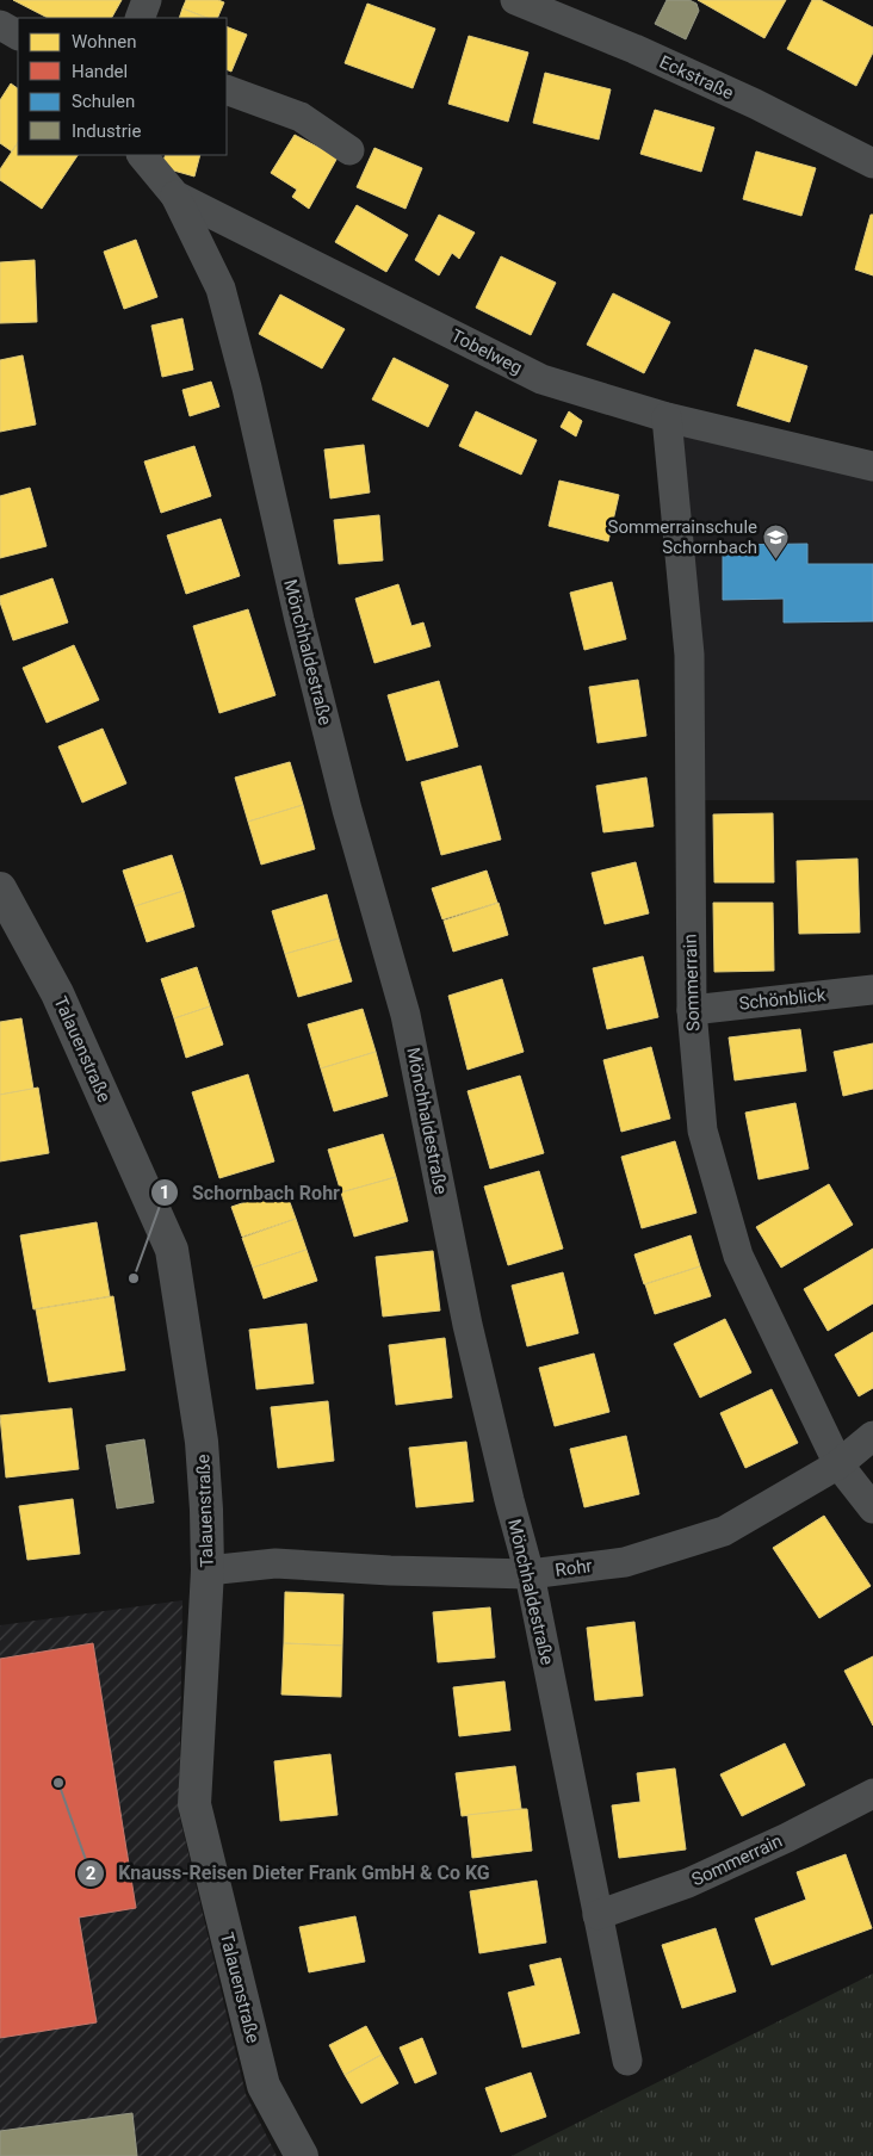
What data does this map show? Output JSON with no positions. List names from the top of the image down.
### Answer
{
  "streets": {
    "street": [
      "Eckstraße",
      "Tobelweg",
      "Mönchhaldestraße",
      "Sommerrain",
      "Schönblick",
      "Talauenstraße",
      "Rohr"
    ]
  },
  "crossings": [
    ["Tobelweg", "Mönchhaldestraße"],
    ["Tobelweg", "Sommerrain"],
    ["Mönchhaldestraße", "Sommerrain"],
    ["Mönchhaldestraße", "Rohr"],
    ["Sommerrain", "Schönblick"],
    ["Sommerrain", "Rohr"],
    ["Talauenstraße", "Rohr"]
  ],
  "places": {
    "school or university": ["Sommerrainschule Schornbach"],
    "other": ["Schornbach Rohr", "Knauss-Reisen Dieter Frank GmbH & Co KG"]
  },
  "legend": [
    "Wohnen",
    "Handel",
    "Schulen",
    "Industrie"
  ]
}
